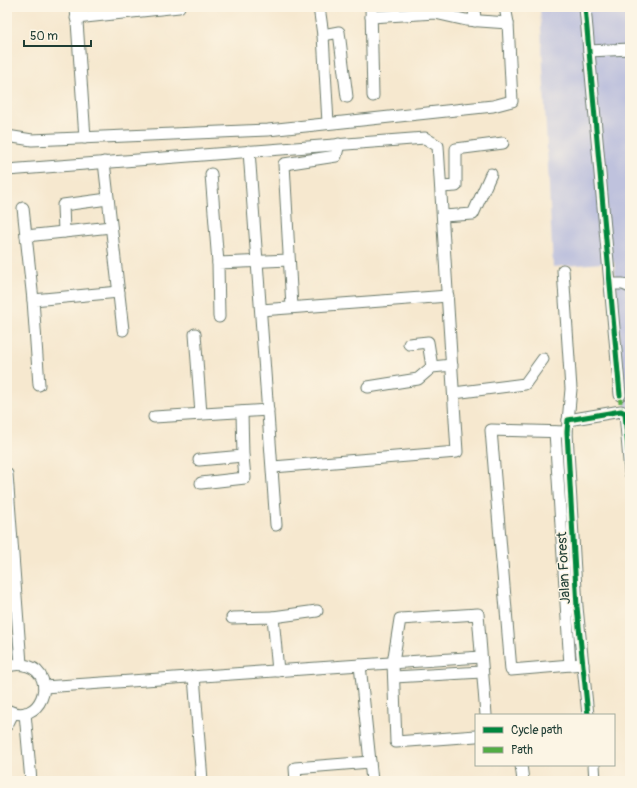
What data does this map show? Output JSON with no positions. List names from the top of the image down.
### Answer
{
  "streets": {
    "street": ["Jalan Forest"]
  },
  "legend": ["Cycle path", "Path"],
  "scale_bar": "50 m"
}
